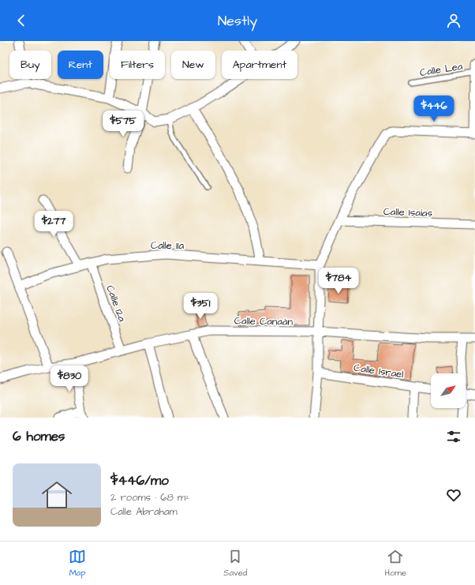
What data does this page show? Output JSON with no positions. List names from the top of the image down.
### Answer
{
  "streets": {
    "street": [
      "Calle Isaías",
      "Calle 11a",
      "Calle 12a",
      "Calle Canaán",
      "Calle Israel"
    ],
    "lane": ["Calle Lea"]
  },
  "crossings": [
    ["Calle 11a", "Calle 12a"],
    ["Calle 12a", "Calle Canaán"]
  ],
  "north": "top right",
  "page": {
    "header": "Nestly",
    "chip": [
      "Buy",
      "Rent",
      "Filters",
      "New",
      "Apartment"
    ],
    "price": [
      "$446",
      "$575",
      "$277",
      "$784",
      "$351",
      "$830"
    ],
    "heading": "6 homes",
    "list": [
      {
        "name": "$446/mo",
        "note": "2 rooms · 68 m² · Calle Abraham"
      }
    ],
    "tabs": ["Map", "Saved", "Home"]
  }
}
